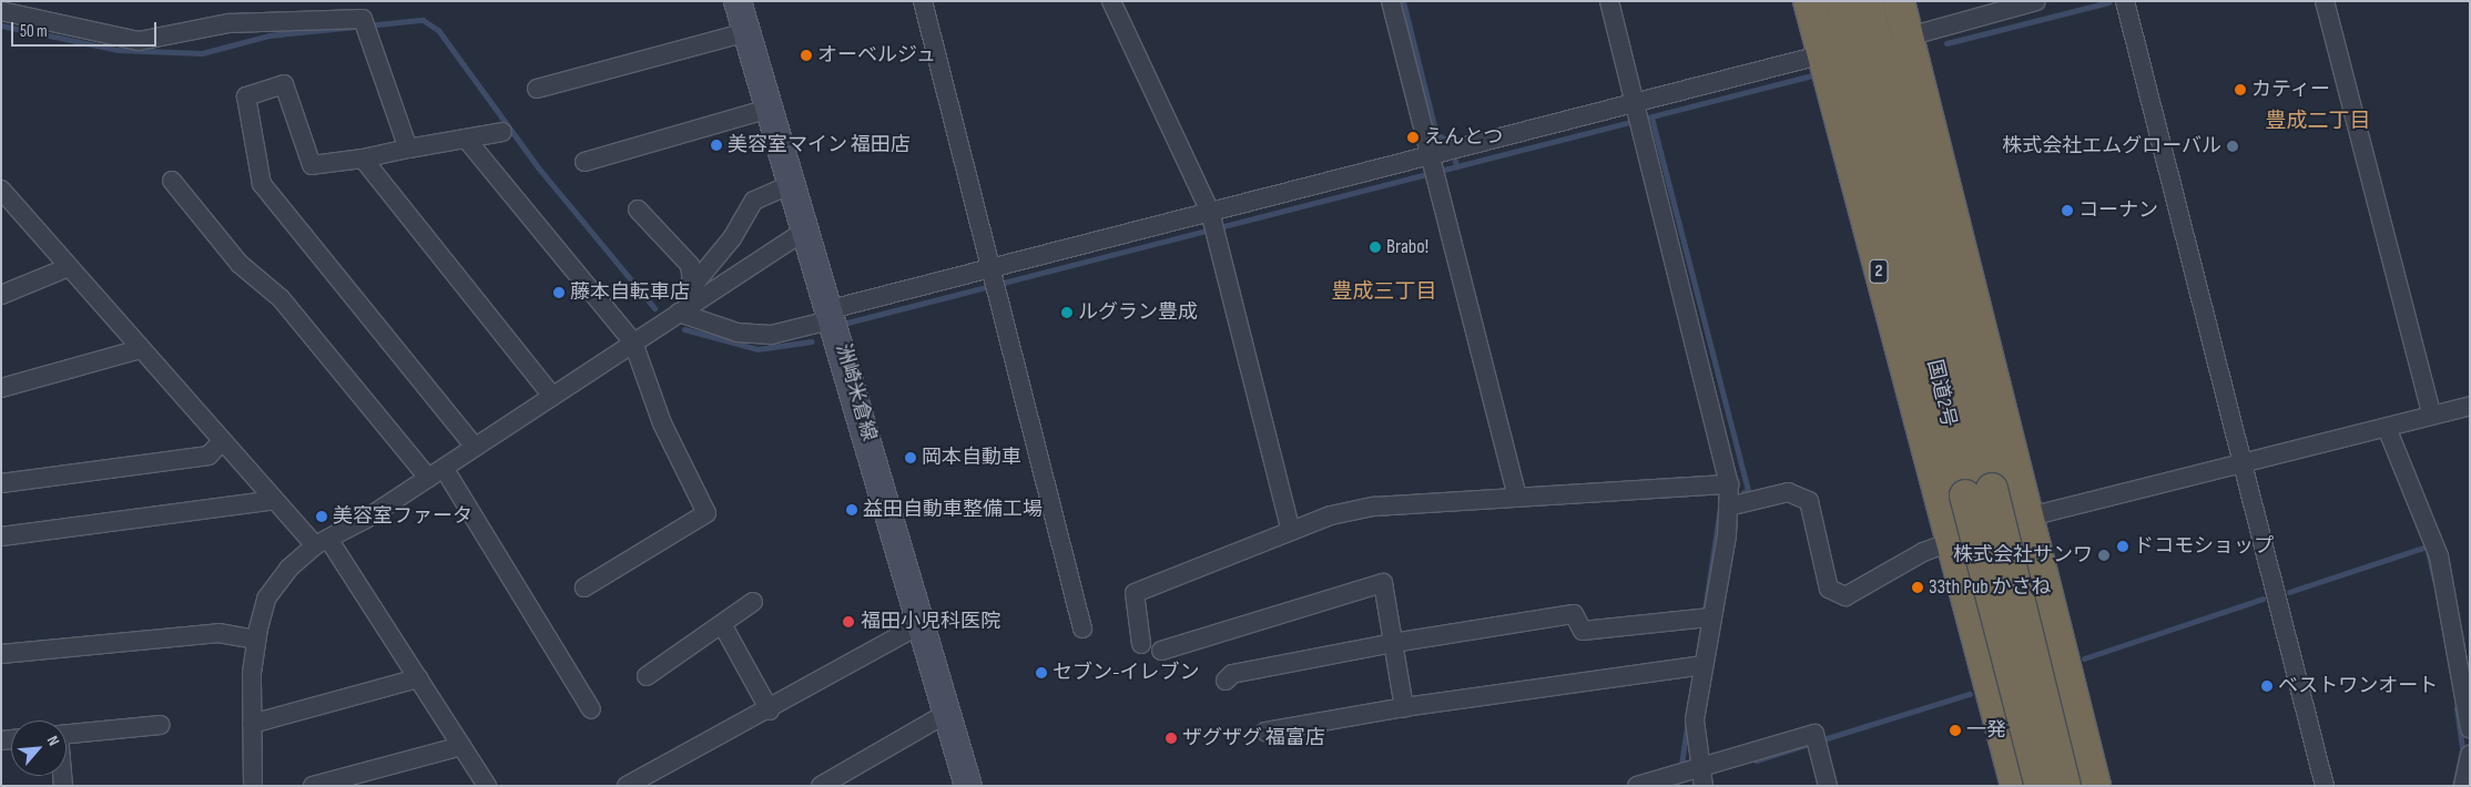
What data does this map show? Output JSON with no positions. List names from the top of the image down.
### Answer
{
  "streets": {
    "highway": ["2", "国道2号"],
    "main road": ["洲崎米倉線"]
  },
  "districts": ["豊成二丁目", "豊成三丁目"],
  "places": [
    "オーベルジュ",
    "カティー",
    "えんとつ",
    "美容室マイン 福田店",
    "株式会社エムグローバル",
    "コーナン",
    "Brabo!",
    "藤本自転車店",
    "ルグラン豊成",
    "岡本自動車",
    "益田自動車整備工場",
    "美容室ファータ",
    "ドコモショップ",
    "株式会社サンワ",
    "33th Pub かさね",
    "福田小児科医院",
    "セブン-イレブン",
    "ベストワンオート",
    "一発",
    "ザグザグ 福富店"
  ],
  "scale_bar": "50 m",
  "north": "top right"
}
